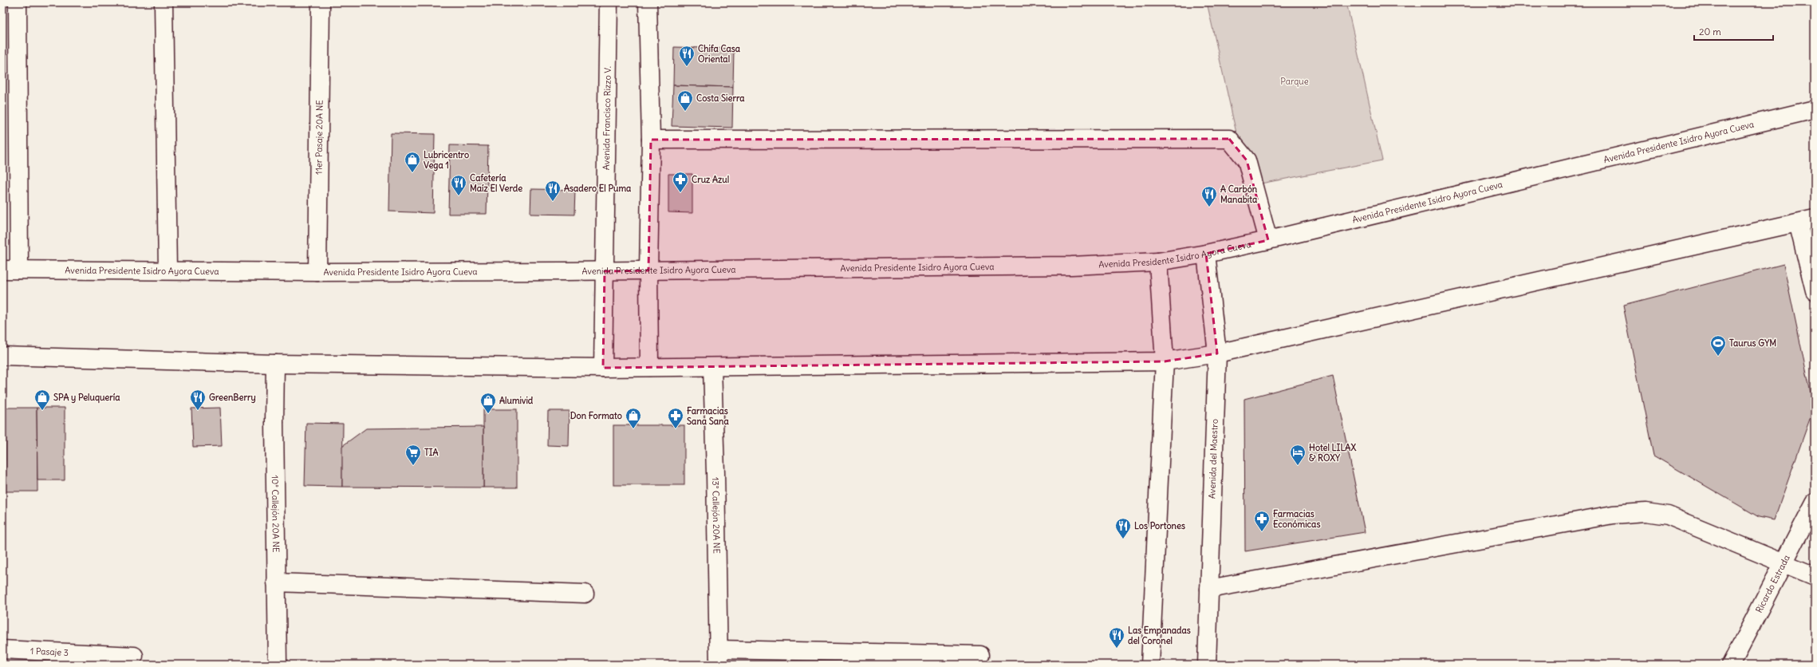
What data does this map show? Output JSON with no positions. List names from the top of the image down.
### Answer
{
  "streets": {
    "street": [
      "Avenida Francisco Rizzo V.",
      "11er Pasaje 20A NE",
      "Avenida Presidente Isidro Ayora Cueva",
      "Avenida del Maestro",
      "10° Callejón 20A NE",
      "13° Callejón 20A NE",
      "Ricardo Estrada",
      "1 Pasaje 3"
    ]
  },
  "crossings": [
    ["Avenida Francisco Rizzo V.", "Avenida Presidente Isidro Ayora Cueva"],
    ["11er Pasaje 20A NE", "Avenida Presidente Isidro Ayora Cueva"],
    ["Avenida Presidente Isidro Ayora Cueva", "Avenida del Maestro"]
  ],
  "parks": ["Parque"],
  "places": {
    "restaurant": [
      "Chifa Casa Oriental",
      "Cafetería Maíz El Verde",
      "Asadero El Puma",
      "A Carbón Manabita",
      "GreenBerry",
      "Los Portones",
      "Las Empanadas del Coronel"
    ],
    "shop": [
      "Costa Sierra",
      "Lubricentro Vega 1",
      "SPA y Peluquería",
      "Alumivid",
      "Don Formato"
    ],
    "pharmacy": ["Cruz Azul", "Farmacias Sana Sana", "Farmacias Económicas"],
    "sports": ["Taurus GYM"],
    "supermarket": ["TIA"],
    "hotel": ["Hotel LILAX & ROXY"]
  },
  "scale_bar": "20 m"
}
